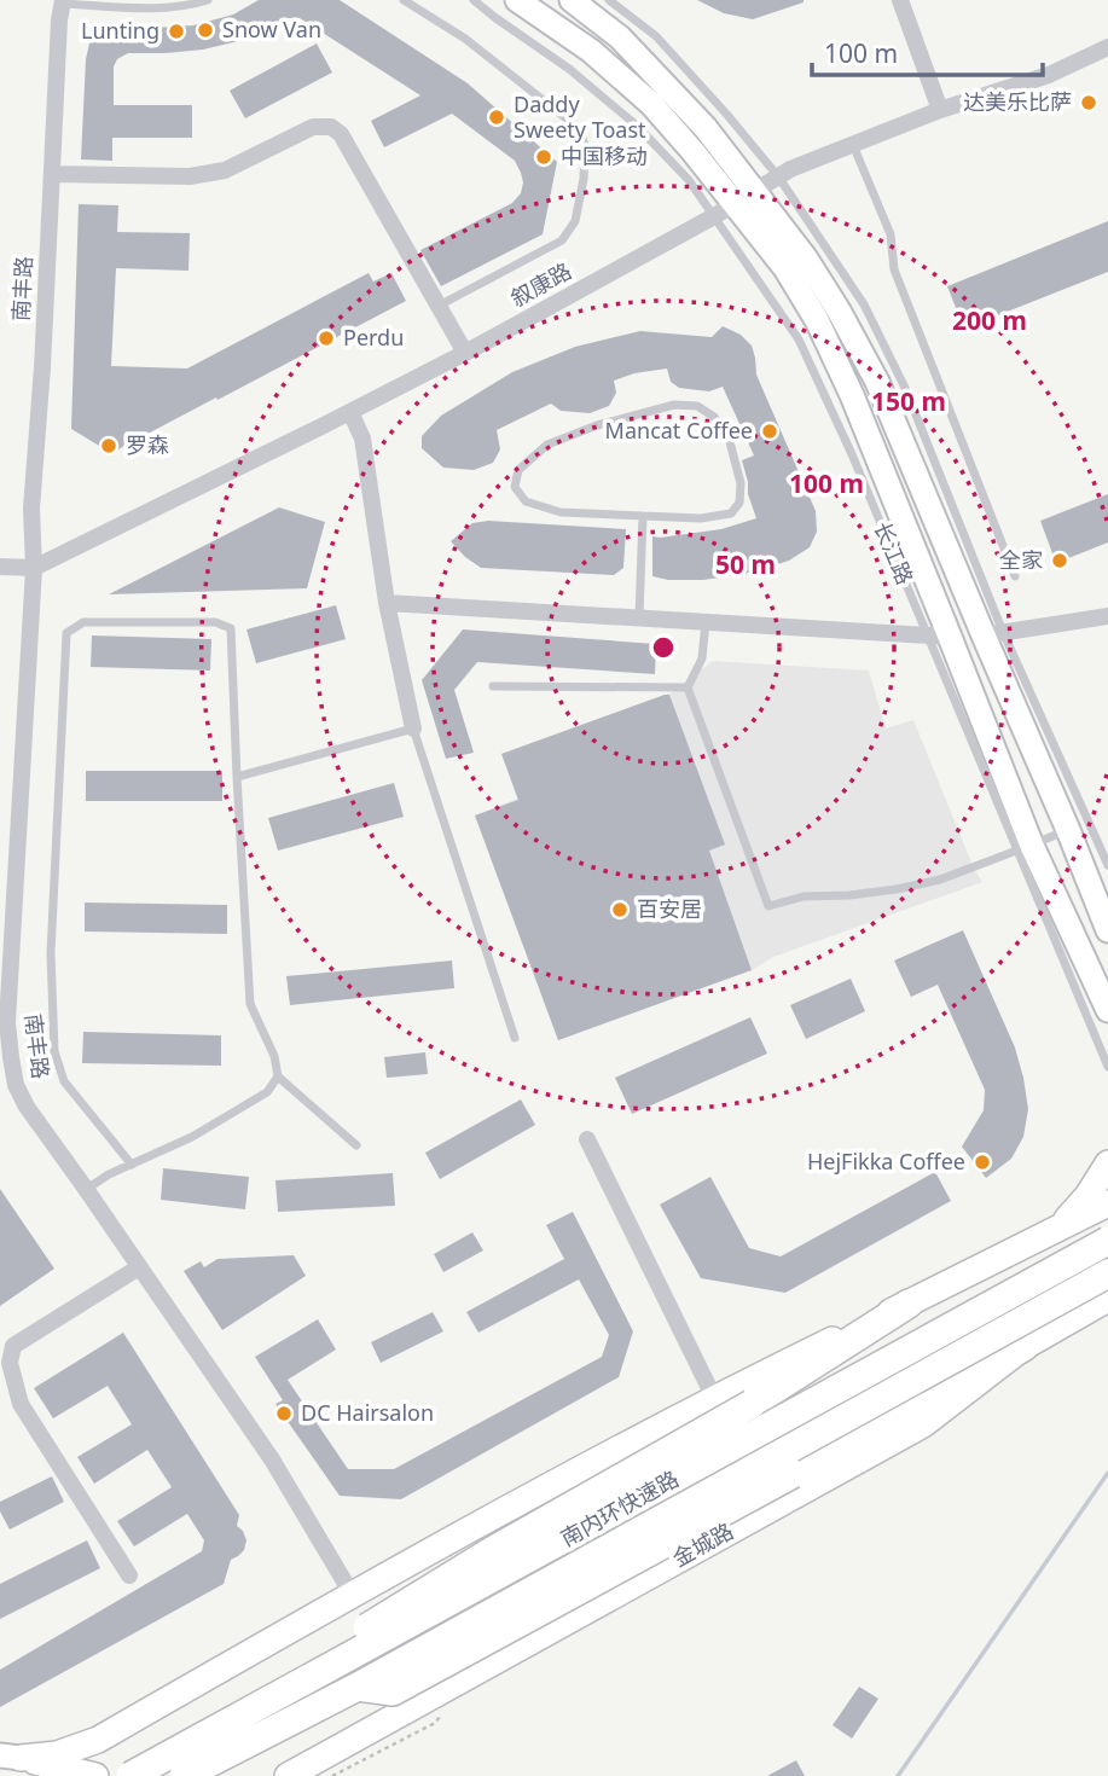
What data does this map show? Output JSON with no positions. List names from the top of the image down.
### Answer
{
  "streets": {
    "highway": ["南内环快速路"],
    "main road": ["长江路", "金城路"],
    "street": ["叙康路", "南丰路"]
  },
  "crossings": [
    ["叙康路", "南丰路"],
    ["叙康路", "长江路"]
  ],
  "places": [
    "Snow Van",
    "Lunting",
    "达美乐比萨",
    "Daddy Sweety Toast",
    "中国移动",
    "Perdu",
    "Mancat Coffee",
    "罗森",
    "全家",
    "百安居",
    "HejFikka Coffee",
    "DC Hairsalon"
  ],
  "scale_bar": "100 m",
  "rings": [
    "200 m",
    "150 m",
    "100 m",
    "50 m"
  ]
}
